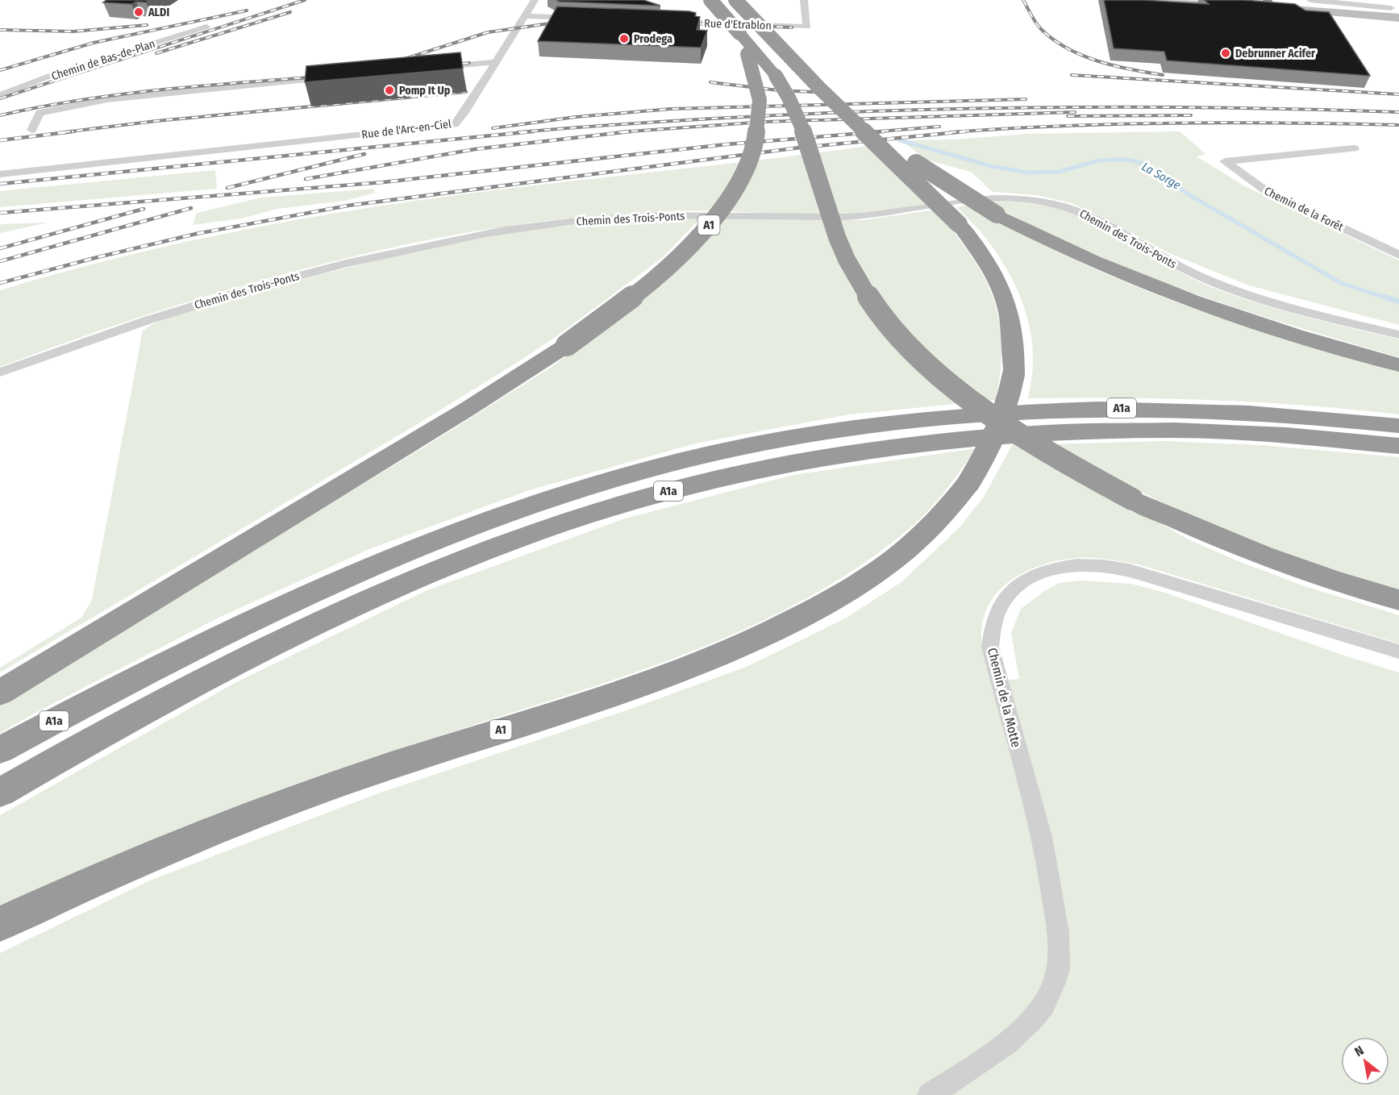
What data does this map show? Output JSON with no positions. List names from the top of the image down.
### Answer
{
  "streets": {
    "highway": ["A1", "A1a"],
    "street": [
      "Rue d'Etrablon",
      "Chemin de Bas-de-Plan",
      "Rue de l'Arc-en-Ciel",
      "Chemin de la Forêt",
      "Chemin des Trois-Ponts",
      "Chemin de la Motte"
    ]
  },
  "water": ["La Sorge"],
  "places": [
    "ALDI",
    "Prodega",
    "Debrunner Acifer",
    "Pomp It Up"
  ],
  "north": "top left"
}
